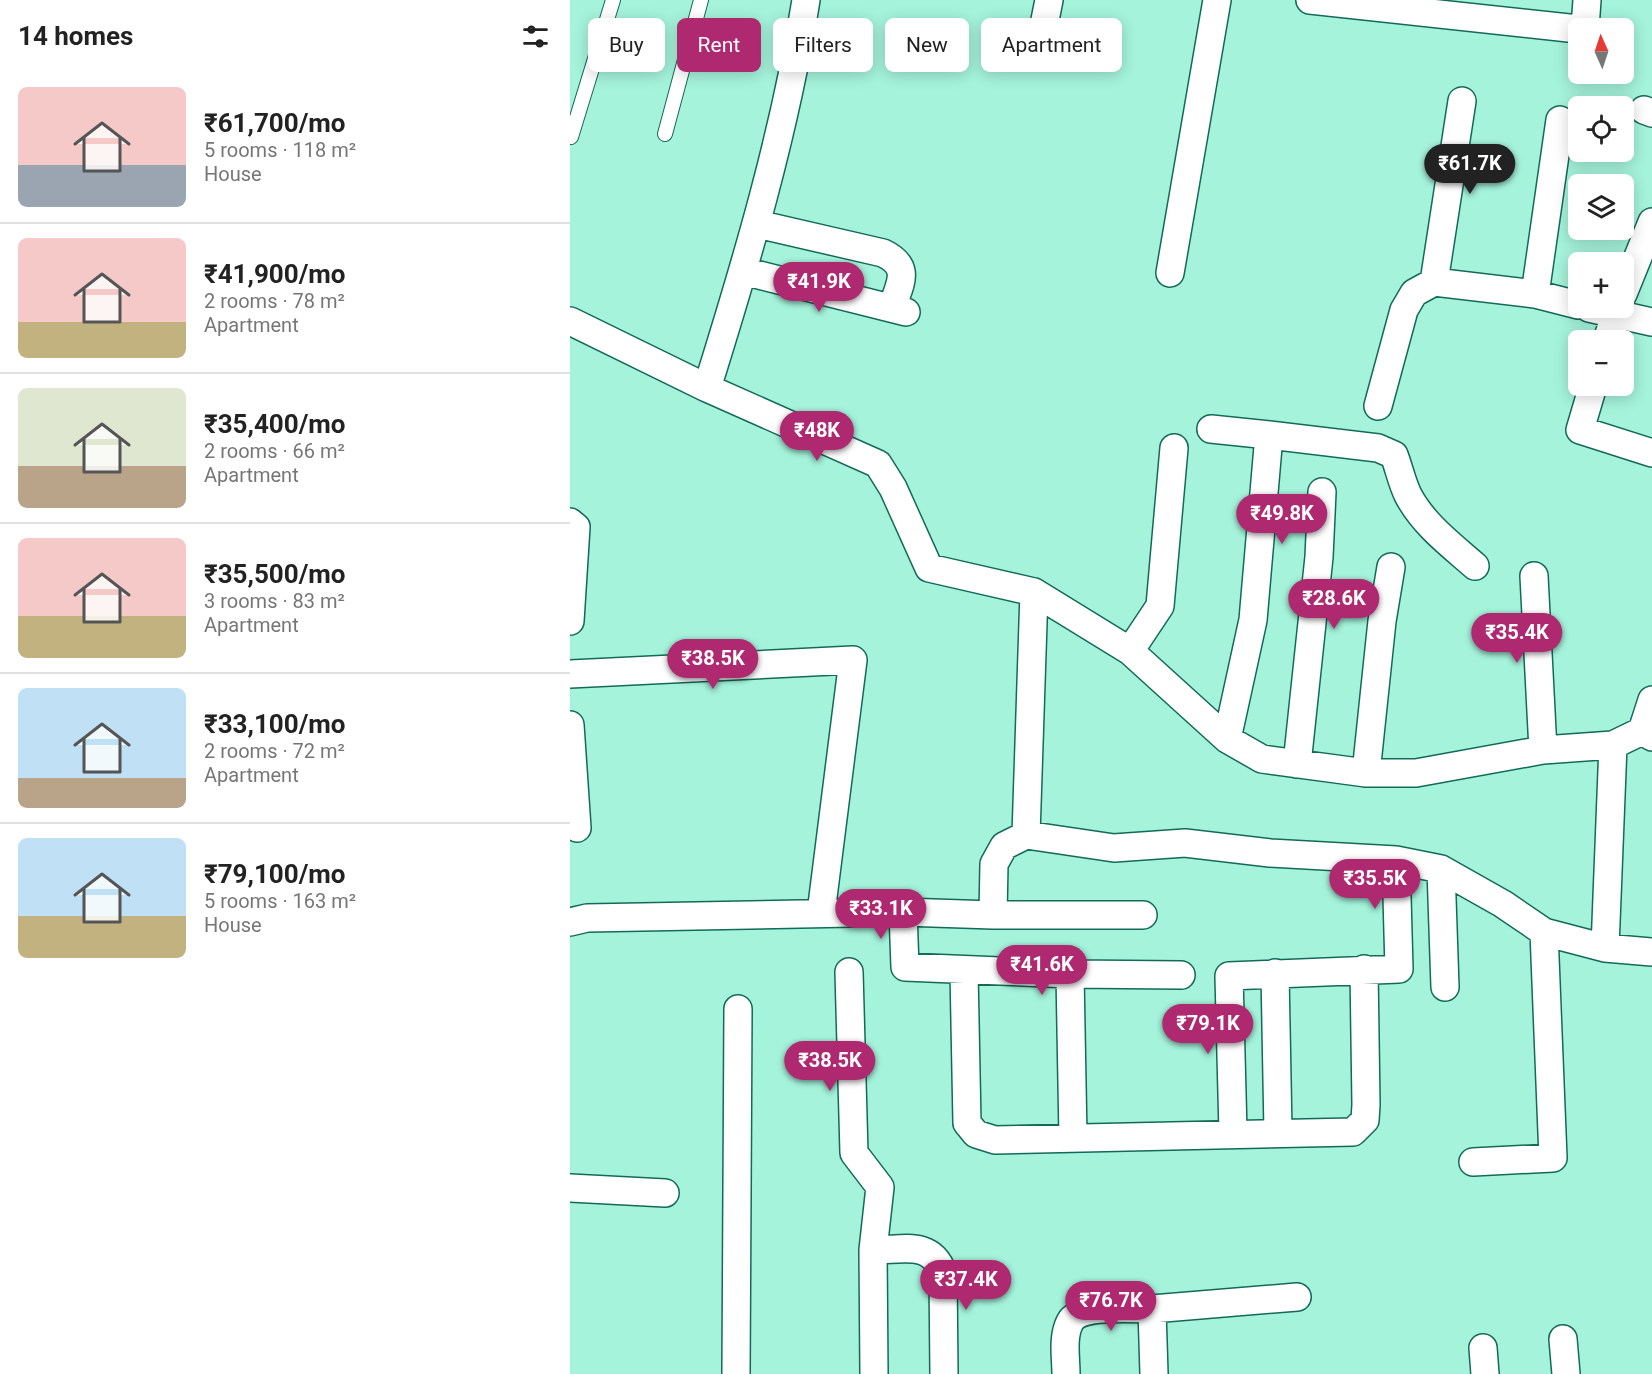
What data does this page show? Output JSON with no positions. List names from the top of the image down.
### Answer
{
  "north": "top",
  "page": {
    "heading": "14 homes",
    "map_buttons": ["+", "−"],
    "chip": [
      "Buy",
      "Rent",
      "Filters",
      "New",
      "Apartment"
    ],
    "list": [
      {
        "name": "₹61,700/mo",
        "note": "5 rooms · 118 m² · House"
      },
      {
        "name": "₹41,900/mo",
        "note": "2 rooms · 78 m² · Apartment"
      },
      {
        "name": "₹35,400/mo",
        "note": "2 rooms · 66 m² · Apartment"
      },
      {
        "name": "₹35,500/mo",
        "note": "3 rooms · 83 m² · Apartment"
      },
      {
        "name": "₹33,100/mo",
        "note": "2 rooms · 72 m² · Apartment"
      },
      {
        "name": "₹79,100/mo",
        "note": "5 rooms · 163 m² · House"
      }
    ],
    "price": [
      "₹61.7K",
      "₹41.9K",
      "₹48K",
      "₹49.8K",
      "₹28.6K",
      "₹35.4K",
      "₹38.5K",
      "₹35.5K",
      "₹33.1K",
      "₹41.6K",
      "₹79.1K",
      "₹38.5K",
      "₹37.4K",
      "₹76.7K"
    ]
  }
}
